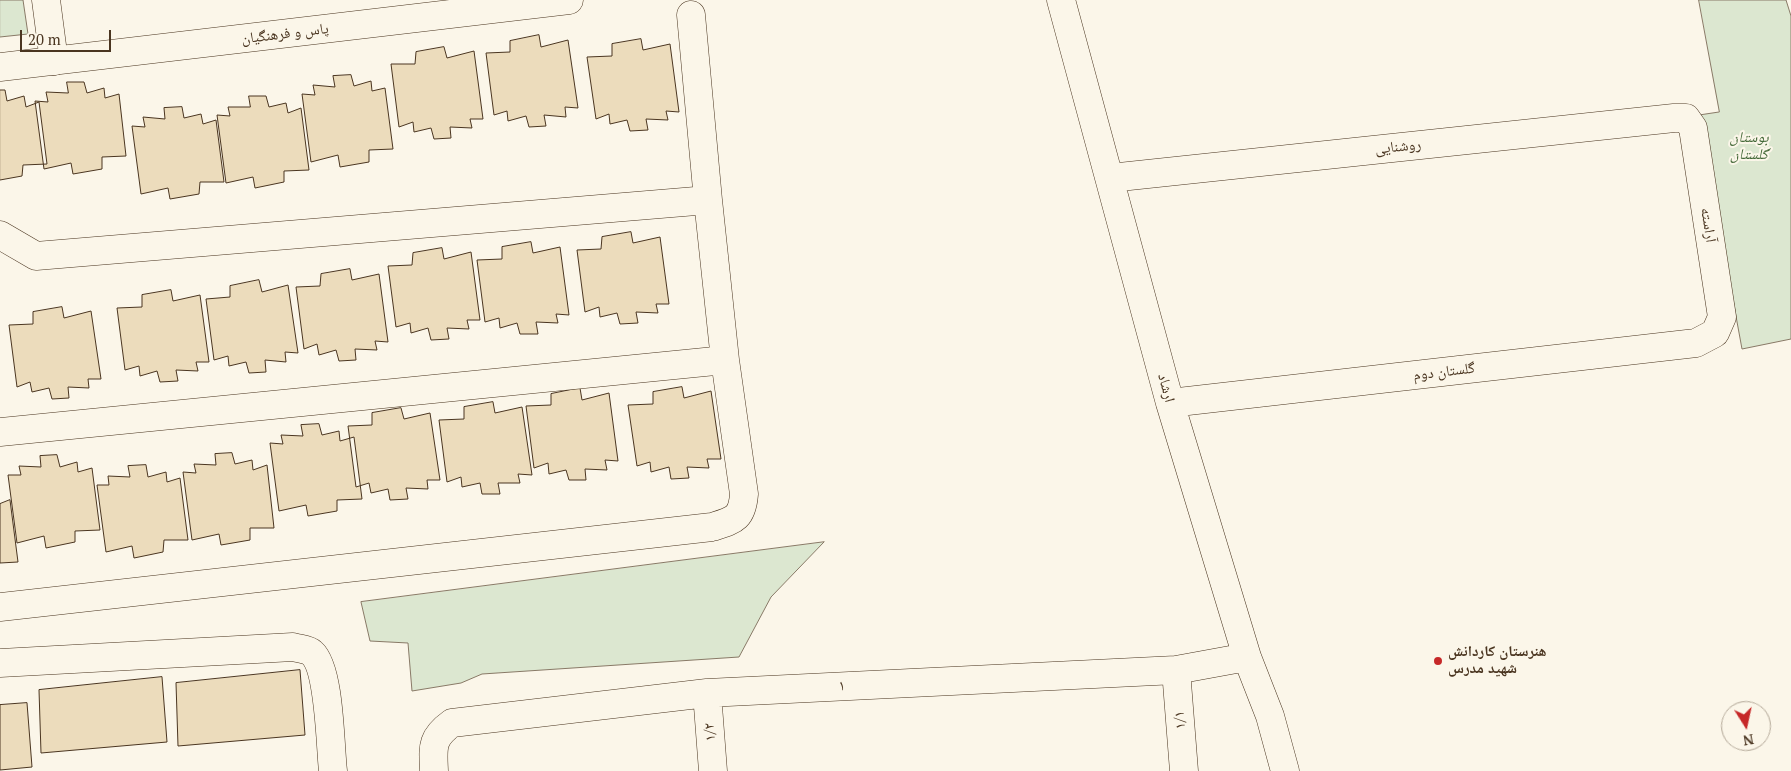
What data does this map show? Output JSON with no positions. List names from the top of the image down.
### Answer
{
  "streets": {
    "street": [
      "پاس و فرهنگیان",
      "روشنایی",
      "آراسته",
      "گلستان دوم",
      "ارشاد",
      "۱",
      "۱/۱",
      "۱/۲"
    ]
  },
  "crossings": [
    ["روشنایی", "آراسته"],
    ["روشنایی", "ارشاد"],
    ["آراسته", "گلستان دوم"],
    ["گلستان دوم", "ارشاد"],
    ["ارشاد", "۱"],
    ["۱", "۱/۱"],
    ["۱", "۱/۲"]
  ],
  "parks": ["بوستان گلستان"],
  "places": ["هنرستان کاردانش شهید مدرس"],
  "scale_bar": "20 m",
  "north": "bottom"
}
